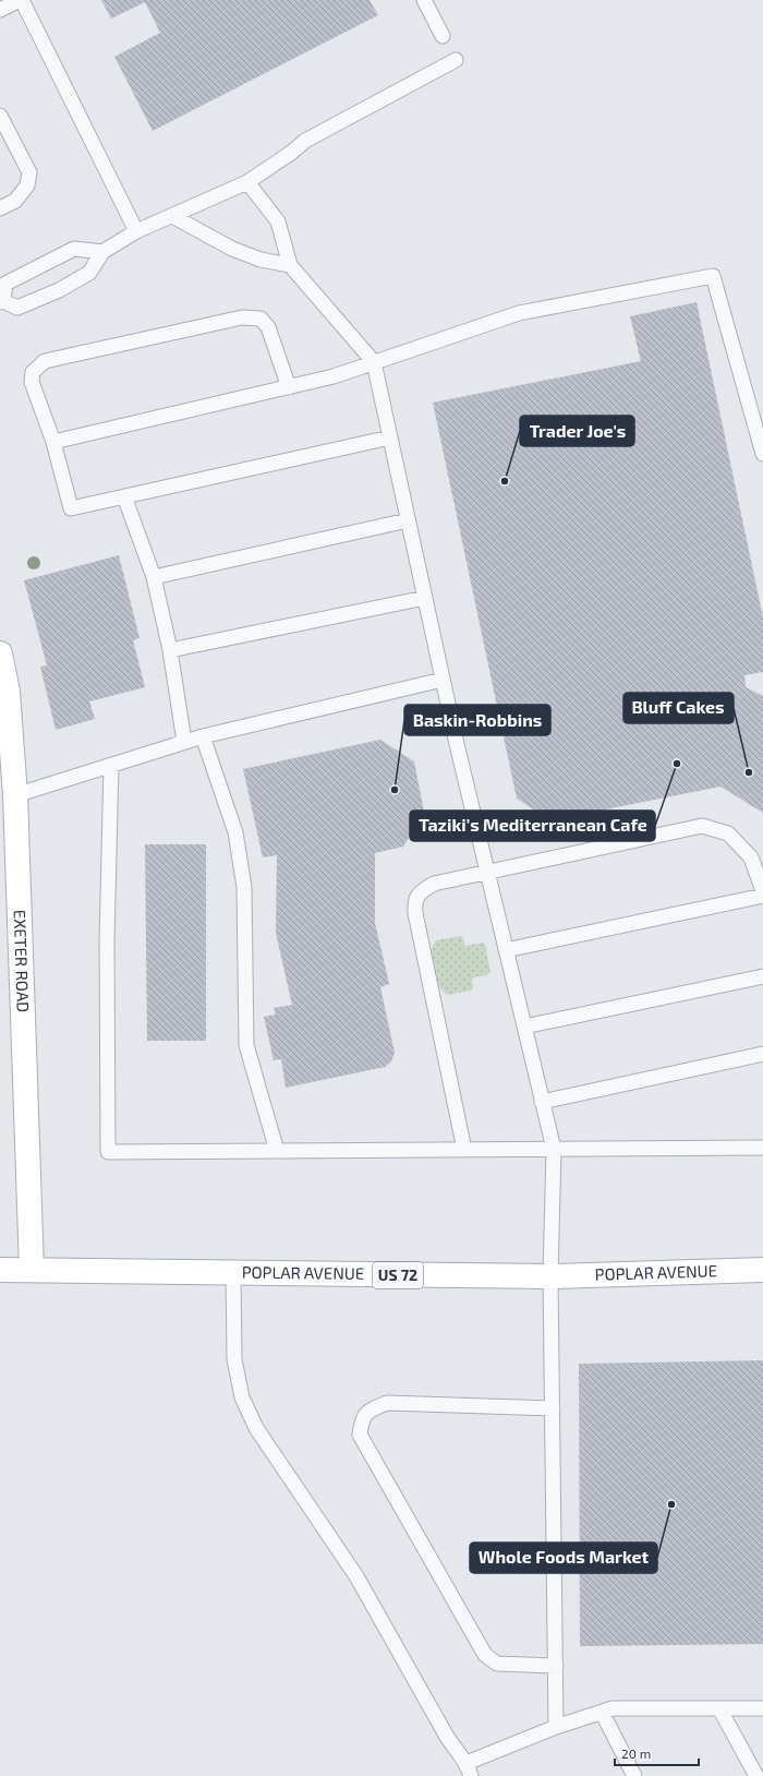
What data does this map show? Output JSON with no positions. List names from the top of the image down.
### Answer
{
  "streets": {
    "main road": ["EXETER ROAD", "POPLAR AVENUE", "US 72"]
  },
  "crossings": [
    ["EXETER ROAD", "POPLAR AVENUE"]
  ],
  "places": [
    "Trader Joe's",
    "Taziki's Mediterranean Cafe",
    "Bluff Cakes",
    "Baskin-Robbins",
    "Whole Foods Market"
  ],
  "scale_bar": "20 m"
}
